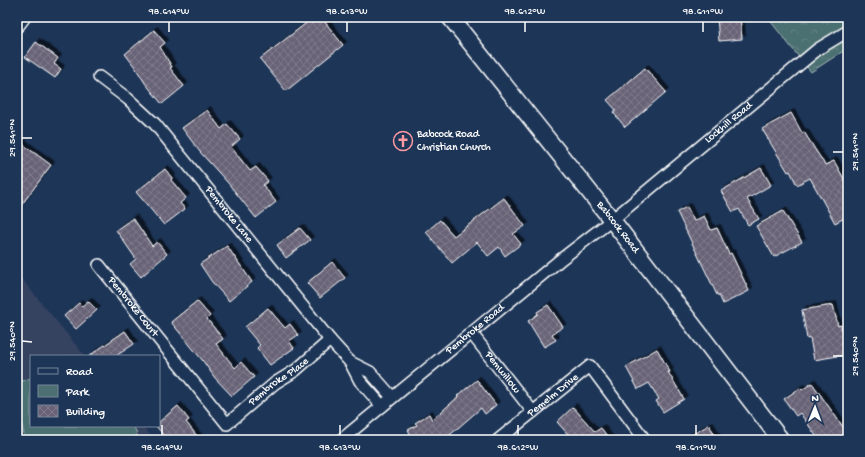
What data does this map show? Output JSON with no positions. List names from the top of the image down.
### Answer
{
  "streets": {
    "main road": ["Babcock Road"],
    "street": [
      "Lockhill Road",
      "Pembroke Lane",
      "Pembroke Court",
      "Pembroke Road",
      "Pemwillow",
      "Pembroke Place",
      "Pemelm Drive"
    ]
  },
  "crossings": [
    ["Lockhill Road", "Babcock Road"],
    ["Lockhill Road", "Pembroke Road"],
    ["Pembroke Lane", "Pembroke Road"],
    ["Pembroke Lane", "Pembroke Place"],
    ["Babcock Road", "Pembroke Road"],
    ["Pembroke Court", "Pembroke Place"],
    ["Pembroke Road", "Pemwillow"],
    ["Pemwillow", "Pemelm Drive"]
  ],
  "places": {
    "church": ["Babcock Road Christian Church"]
  },
  "legend": ["Road", "Park", "Building"],
  "north": "top",
  "coordinates": [
    "98.614°W",
    "98.613°W",
    "98.612°W",
    "98.611°W",
    "29.541°N",
    "29.540°N"
  ]
}
